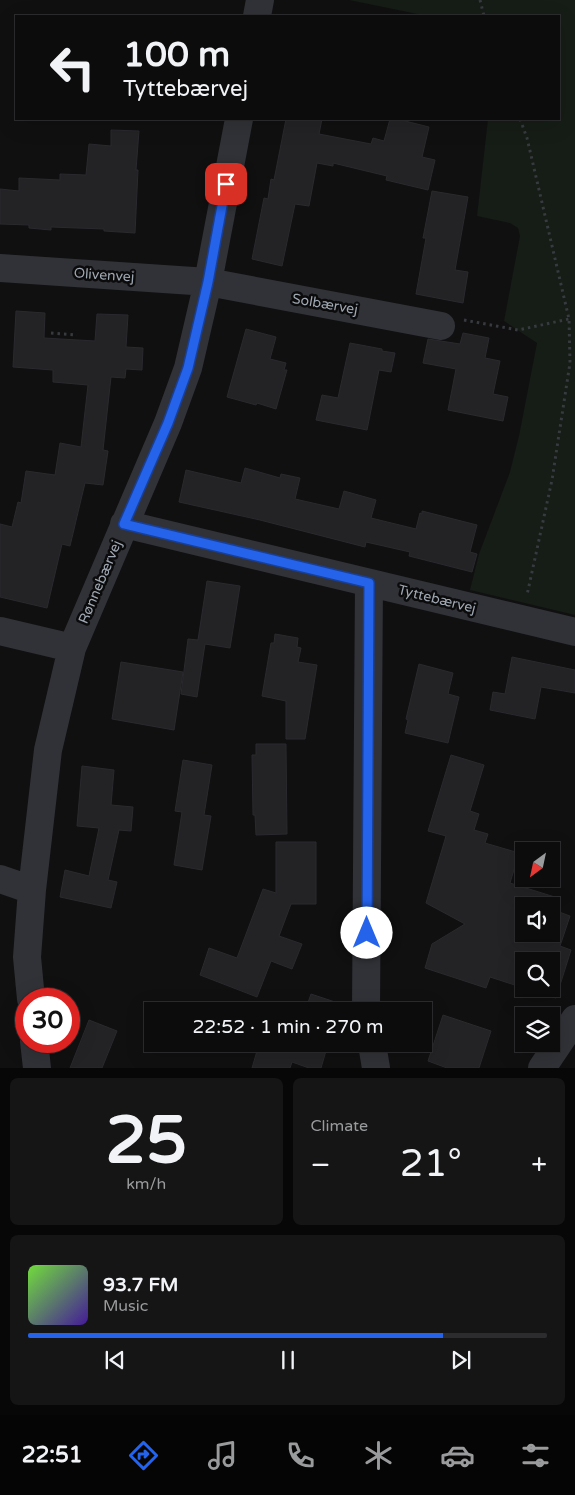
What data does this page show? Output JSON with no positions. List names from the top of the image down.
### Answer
{
  "streets": {
    "street": [
      "Olivenvej",
      "Solbærvej",
      "Rønnebærvej",
      "Tyttebærvej"
    ]
  },
  "crossings": [
    ["Olivenvej", "Solbærvej"],
    ["Olivenvej", "Rønnebærvej"],
    ["Solbærvej", "Rønnebærvej"],
    ["Rønnebærvej", "Tyttebærvej"]
  ],
  "north": "bottom left",
  "page": {
    "turn": ["100 m", "Tyttebærvej"],
    "limit": "30",
    "trip": "22:52 · 1 min · 270 m",
    "tile": [
      ["25", "km/h"],
      "Climate"
    ],
    "heat": ["−", "21°", "+"],
    "song": ["93.7 FM", "Music"],
    "tabs": "22:51"
  }
}
